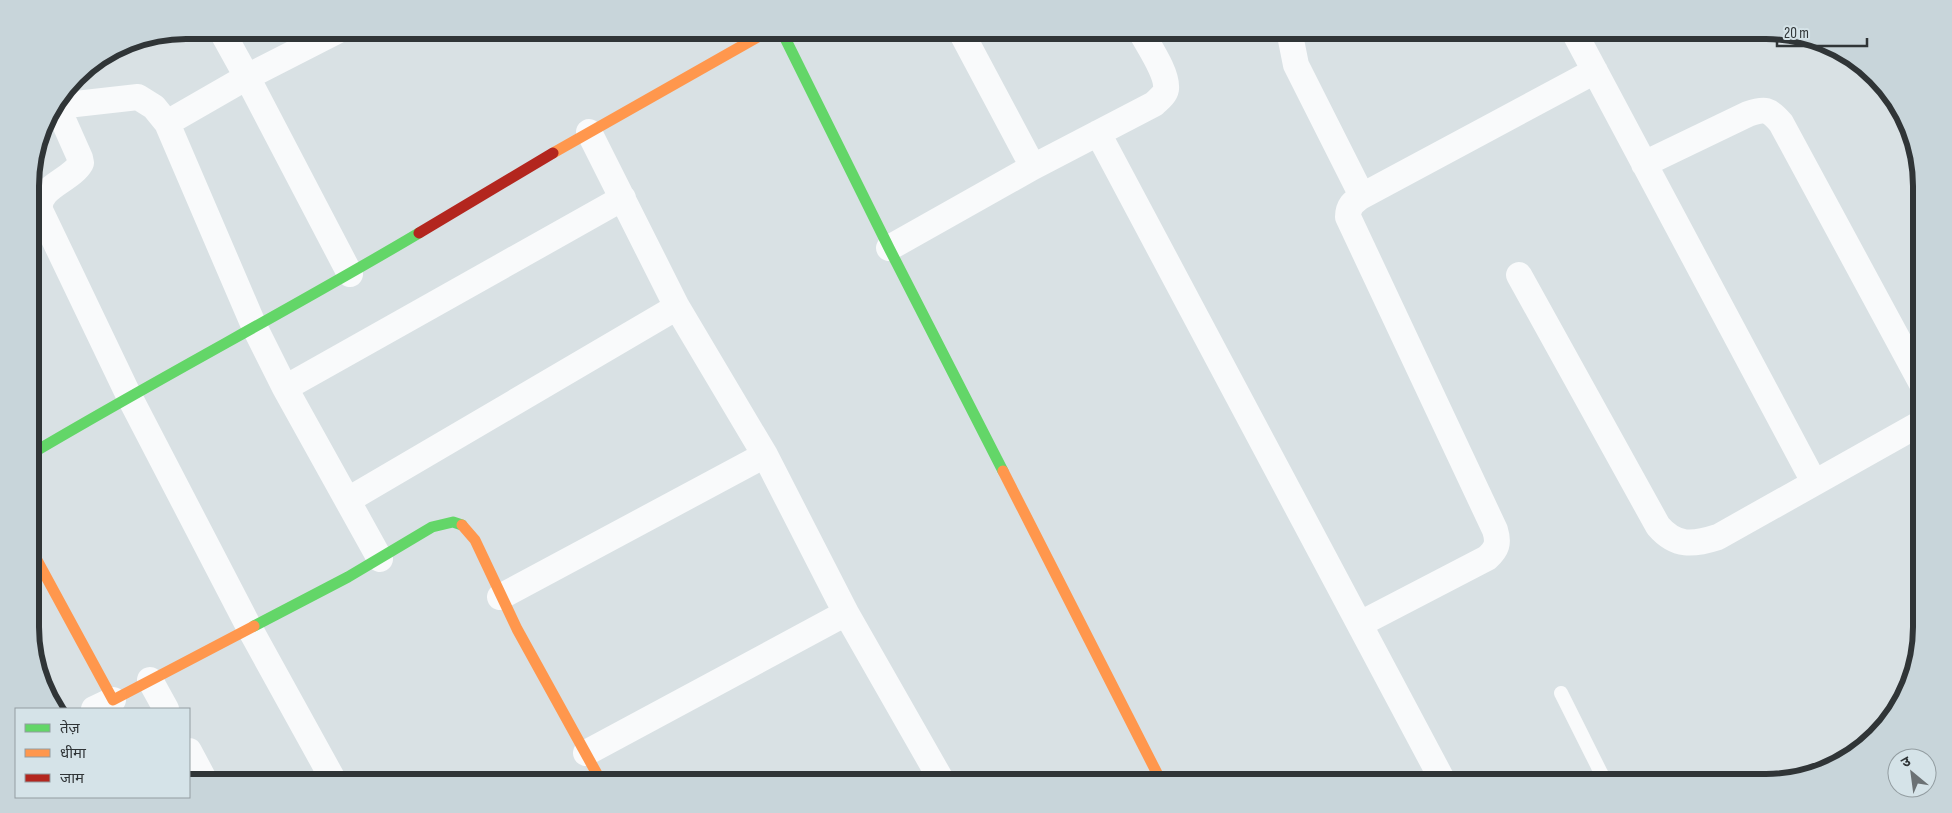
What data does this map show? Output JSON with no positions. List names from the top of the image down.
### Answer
{
  "legend": ["तेज़", "धीमा", "जाम"],
  "scale_bar": "20 m",
  "north": "top left"
}
